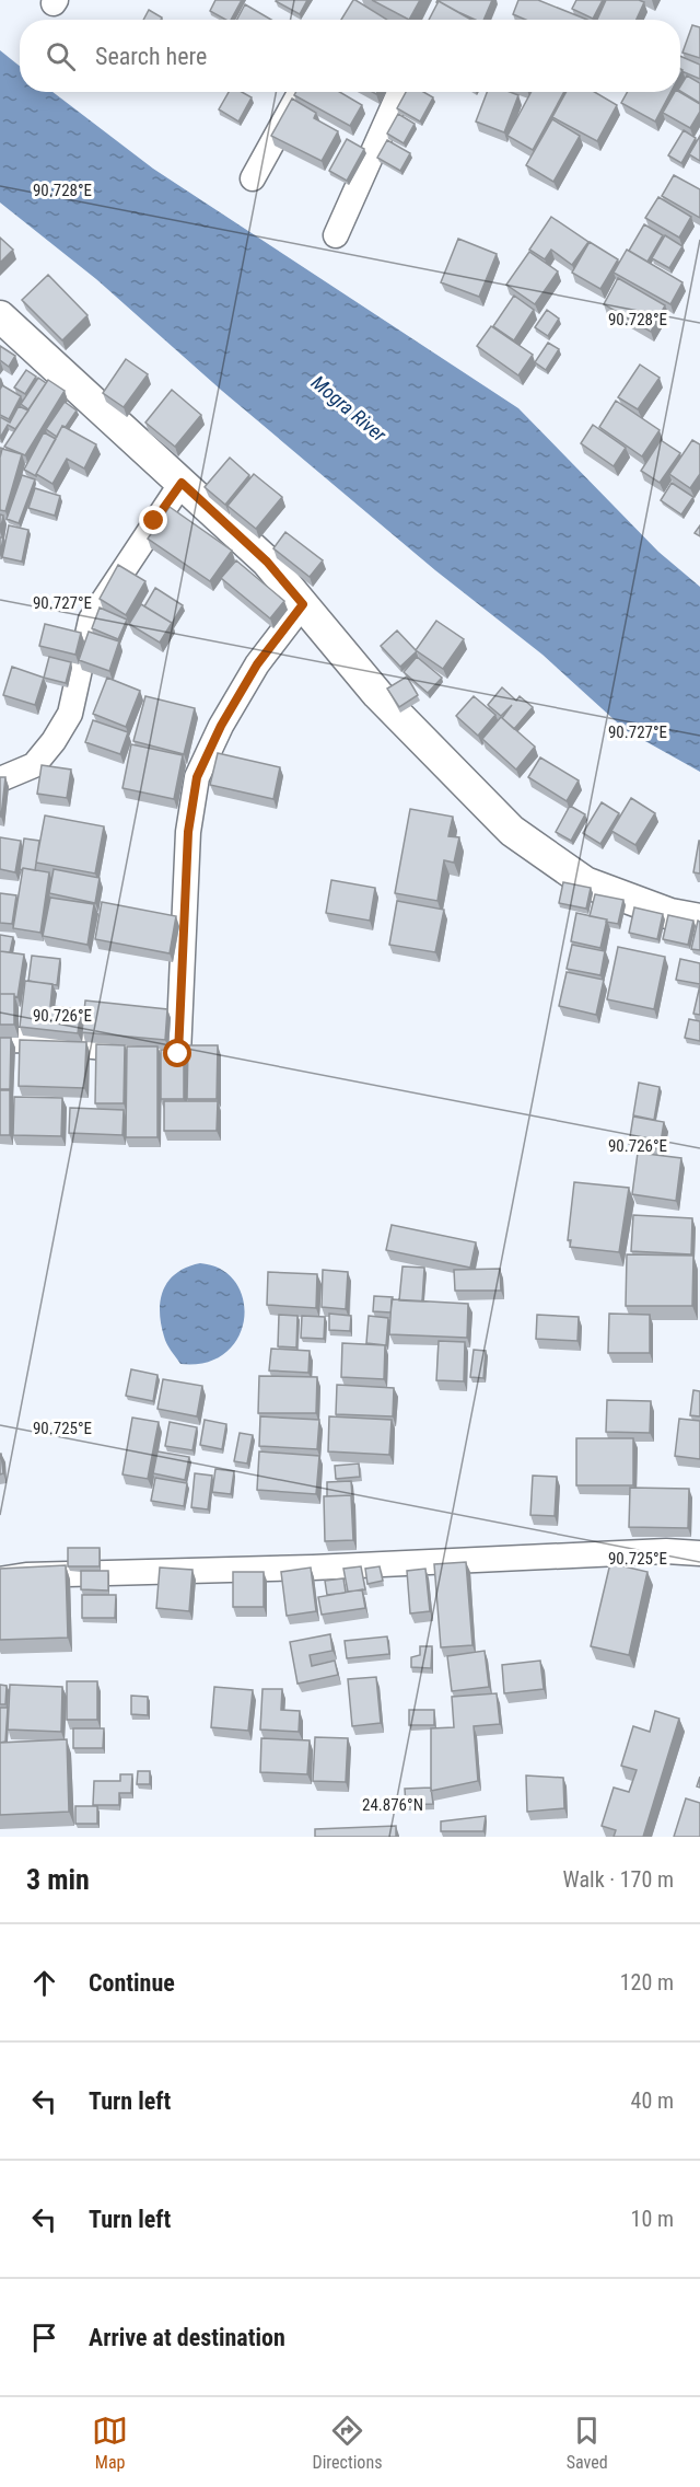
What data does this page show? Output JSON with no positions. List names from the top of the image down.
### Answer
{
  "water": ["Mogra River"],
  "page": {
    "search": "Search here",
    "heading": ["3 min", "Walk · 170 m"],
    "list": [
      ["Continue", "120 m"],
      ["Turn left", "40 m"],
      ["Turn left", "10 m"],
      "Arrive at destination"
    ],
    "nav": ["Map", "Directions", "Saved"]
  },
  "coordinates": [
    "90.728°E",
    "90.727°E",
    "90.726°E",
    "90.725°E",
    "24.876°N"
  ]
}
